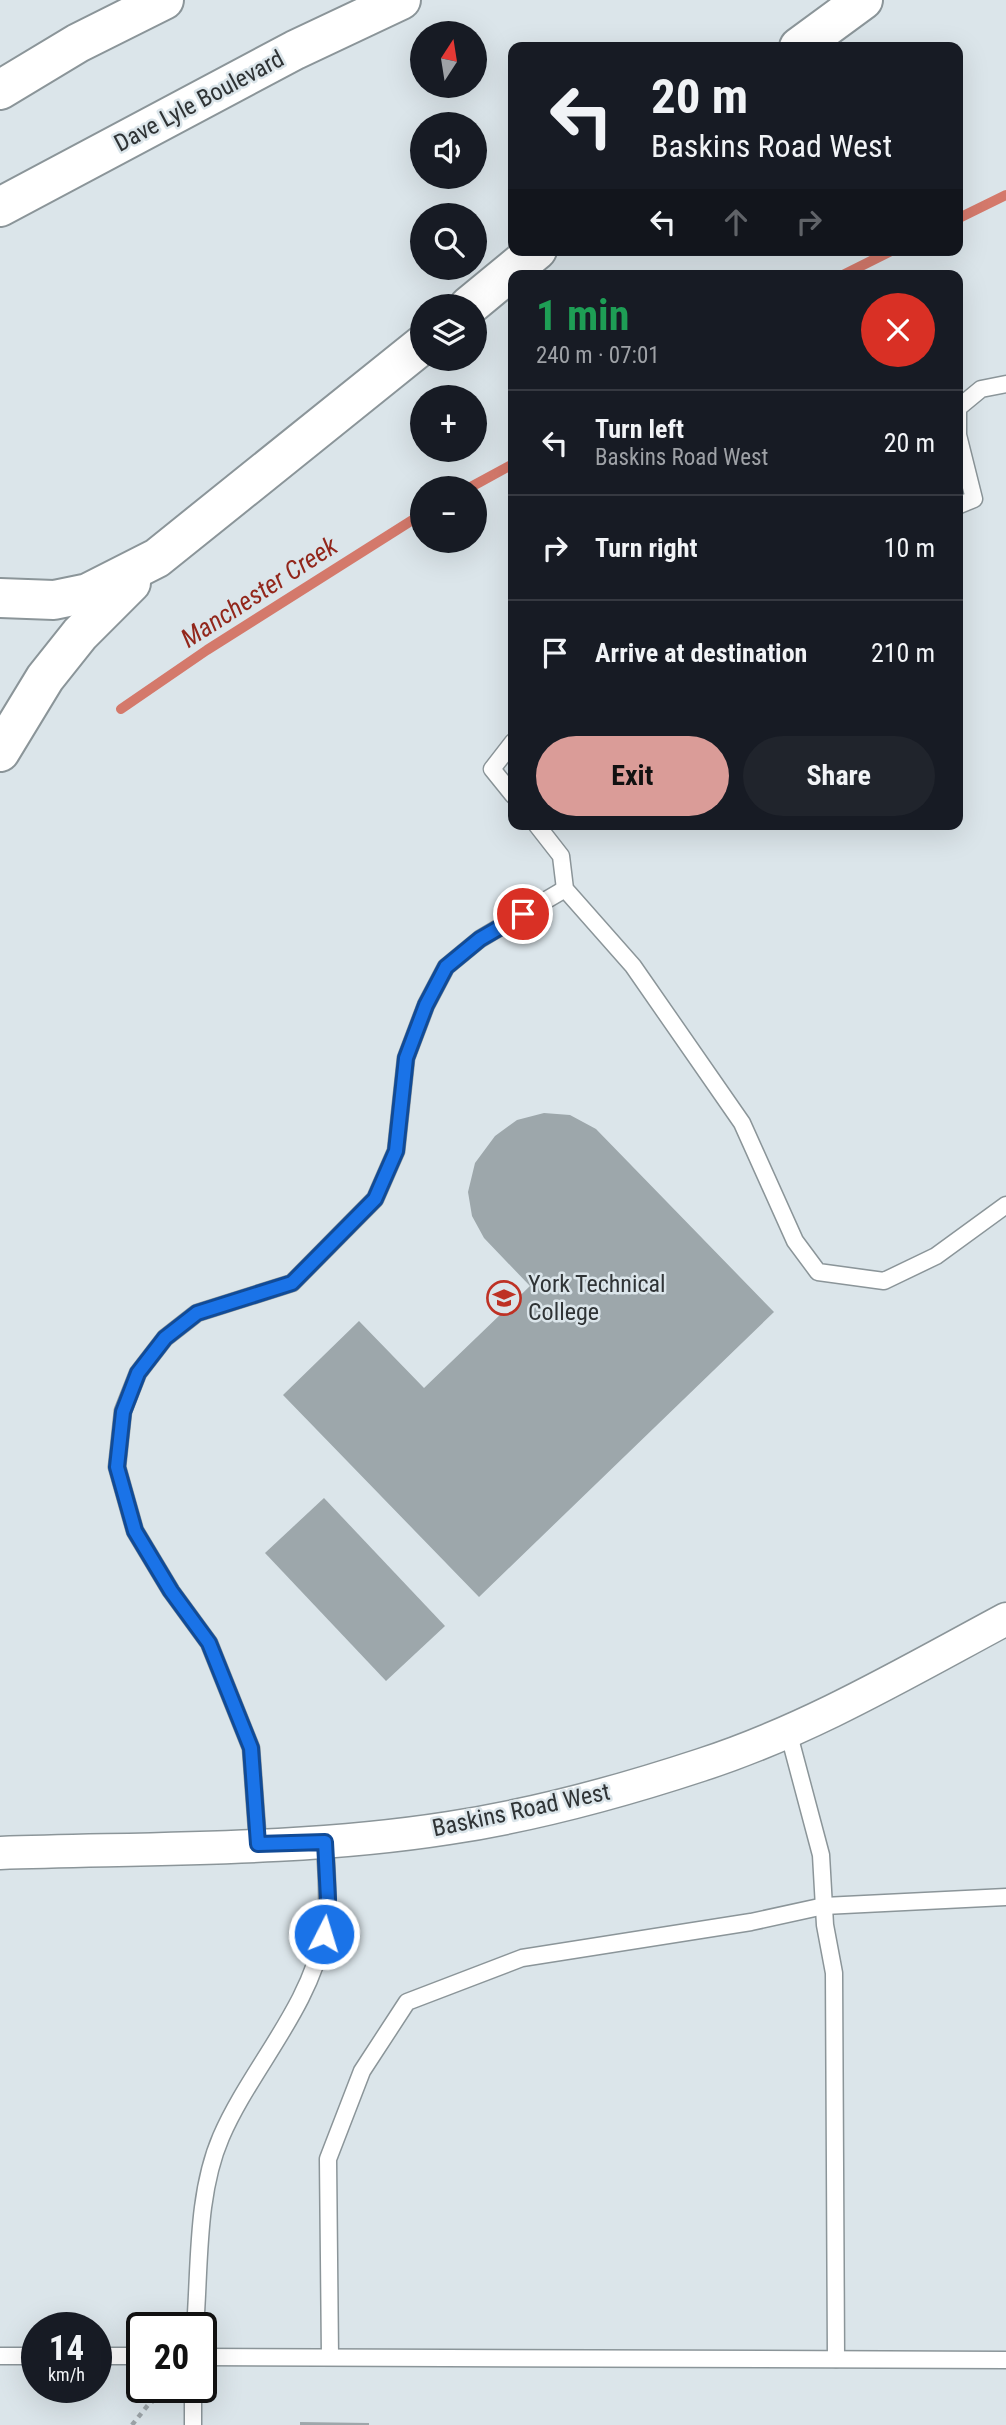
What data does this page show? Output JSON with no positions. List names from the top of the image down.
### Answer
{
  "streets": {
    "main road": ["Dave Lyle Boulevard"],
    "street": ["Baskins Road West"]
  },
  "water": ["Manchester Creek"],
  "places": {
    "school or university": ["York Technical College"]
  },
  "north": "top",
  "page": {
    "map_buttons": ["+", "−"],
    "turn": ["20 m", "Baskins Road West"],
    "heading": ["1 min", "240 m · 07:01"],
    "list": [
      {
        "name": "Turn left",
        "note": "Baskins Road West",
        "value": "20 m"
      },
      {
        "name": "Turn right",
        "value": "10 m"
      },
      {
        "name": "Arrive at destination",
        "value": "210 m"
      }
    ],
    "buttons": ["Exit", "Share"],
    "speed": "14 km/h",
    "limit": "20"
  }
}
